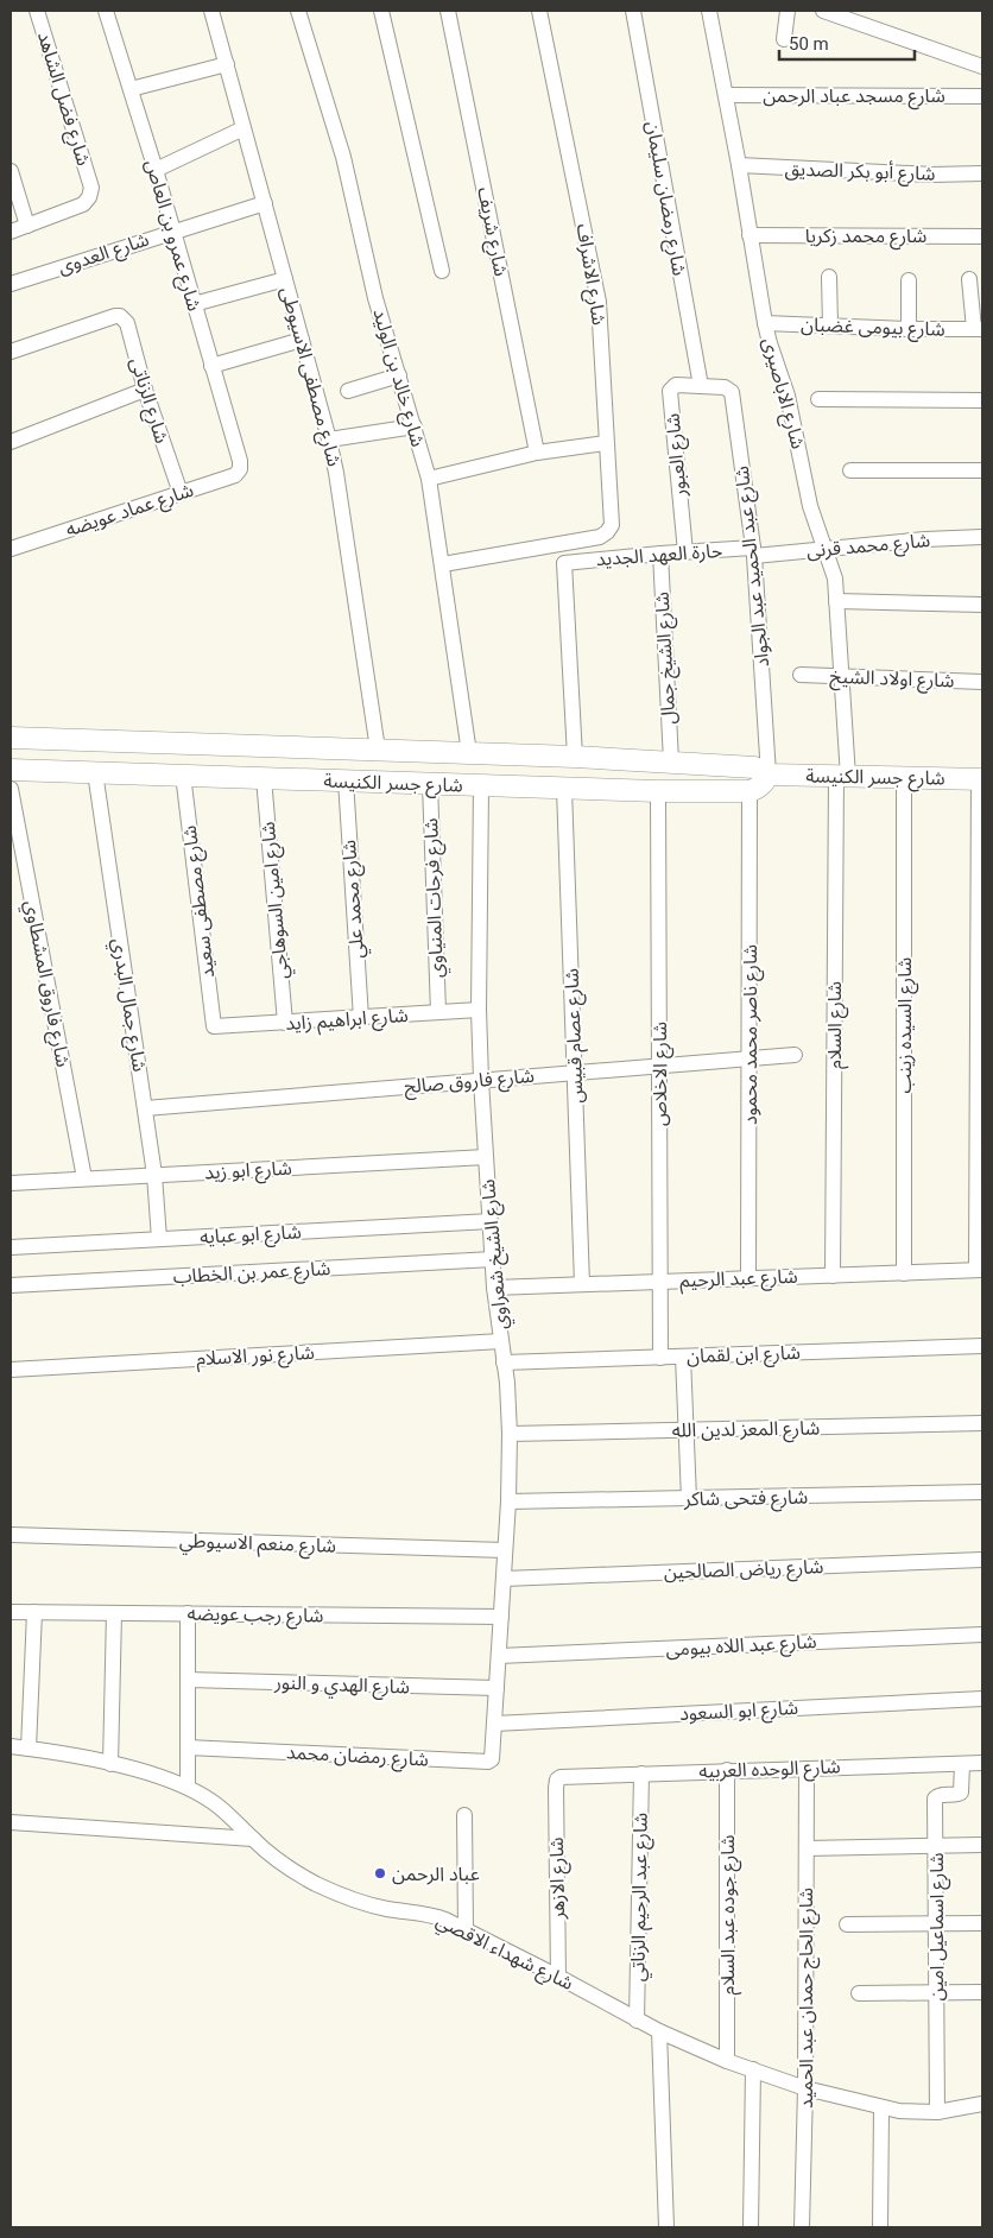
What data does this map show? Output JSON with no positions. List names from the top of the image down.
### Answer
{
  "streets": {
    "main road": ["شارع جسر الكنيسة"],
    "street": [
      "شارع مسجد عباد الرحمن",
      "شارع فضل الشاهد",
      "شارع أبو بكر الصديق",
      "شارع رمضان سليمان",
      "شارع شريف",
      "شارع عمرو بن العاص",
      "شارع محمد زكريا",
      "شارع العدوى",
      "شارع الاشراف",
      "شارع بيومى غضبان",
      "شارع مصطفى الاسيوطى",
      "شارع خالد بن الوليد",
      "شارع الاباصيرى",
      "شارع الزناتى",
      "شارع العبور",
      "شارع عماد عويضه",
      "شارع محمد قرنى",
      "حارة العهد الجديد",
      "شارع عبد الحميد عبد الجواد",
      "شارع الشيخ جمال",
      "شارع اولاد الشيخ",
      "شارع فرحات المنياوي",
      "شارع محمد علي",
      "شارع امين السوهاجي",
      "شارع مصطفى سعيد",
      "شارع فاروق المشطاوي",
      "شارع جمال البدري",
      "شارع ابراهيم زايد",
      "شارع السلام",
      "شارع السيده زينب",
      "شارع ناصر محمد محمود",
      "شارع عصام قبيس",
      "شارع الاخلاص",
      "شارع فاروق صالح",
      "شارع ابو زيد",
      "شارع ابو عبايه",
      "شارع الشيخ شعراوي",
      "شارع عمر بن الخطاب",
      "شارع عبد الرحيم",
      "شارع ابن لقمان",
      "شارع نور الاسلام",
      "شارع المعز لدين الله",
      "شارع فتحى شاكر",
      "شارع منعم الاسيوطي",
      "شارع رياض الصالحين",
      "شارع رجب عويضه",
      "شارع عبد اللاه بيومى",
      "شارع الهدي و النور",
      "شارع ابو السعود",
      "شارع رمضان محمد",
      "شارع الوحده العربيه",
      "شارع الازهر",
      "شارع عبد الرحيم الزناتي",
      "شارع جوده عبد السلام",
      "شارع اسماعيل امين",
      "شارع شهداء الاقصي",
      "شارع الحاج حمدان عبد الحميد"
    ]
  },
  "crossings": [
    ["شارع مسجد عباد الرحمن", "شارع الاباصيرى"],
    ["شارع أبو بكر الصديق", "شارع الاباصيرى"],
    ["شارع رمضان سليمان", "شارع العبور"],
    ["شارع رمضان سليمان", "شارع عبد الحميد عبد الجواد"],
    ["شارع عمرو بن العاص", "شارع العدوى"],
    ["شارع عمرو بن العاص", "شارع عماد عويضه"],
    ["شارع محمد زكريا", "شارع الاباصيرى"],
    ["شارع العدوى", "شارع مصطفى الاسيوطى"],
    ["شارع الاشراف", "شارع خالد بن الوليد"],
    ["شارع بيومى غضبان", "شارع الاباصيرى"],
    ["شارع مصطفى الاسيوطى", "شارع جسر الكنيسة"],
    ["شارع خالد بن الوليد", "شارع جسر الكنيسة"],
    ["شارع الاباصيرى", "شارع محمد قرنى"],
    ["شارع الاباصيرى", "شارع اولاد الشيخ"],
    ["شارع الاباصيرى", "شارع جسر الكنيسة"],
    ["شارع الاباصيرى", "شارع السلام"],
    ["شارع الزناتى", "شارع عماد عويضه"],
    ["شارع العبور", "حارة العهد الجديد"],
    ["شارع العبور", "شارع عبد الحميد عبد الجواد"],
    ["شارع محمد قرنى", "حارة العهد الجديد"],
    ["شارع محمد قرنى", "شارع عبد الحميد عبد الجواد"],
    ["حارة العهد الجديد", "شارع عبد الحميد عبد الجواد"],
    ["حارة العهد الجديد", "شارع الشيخ جمال"],
    ["حارة العهد الجديد", "شارع جسر الكنيسة"],
    ["شارع عبد الحميد عبد الجواد", "شارع جسر الكنيسة"],
    ["شارع الشيخ جمال", "شارع جسر الكنيسة"],
    ["شارع جسر الكنيسة", "شارع فرحات المنياوي"],
    ["شارع جسر الكنيسة", "شارع محمد علي"],
    ["شارع جسر الكنيسة", "شارع امين السوهاجي"],
    ["شارع جسر الكنيسة", "شارع مصطفى سعيد"],
    ["شارع جسر الكنيسة", "شارع جمال البدري"],
    ["شارع جسر الكنيسة", "شارع السلام"],
    ["شارع جسر الكنيسة", "شارع السيده زينب"],
    ["شارع جسر الكنيسة", "شارع ناصر محمد محمود"],
    ["شارع جسر الكنيسة", "شارع عصام قبيس"],
    ["شارع جسر الكنيسة", "شارع الاخلاص"],
    ["شارع جسر الكنيسة", "شارع الشيخ شعراوي"],
    ["شارع فرحات المنياوي", "شارع ابراهيم زايد"],
    ["شارع محمد علي", "شارع ابراهيم زايد"],
    ["شارع امين السوهاجي", "شارع ابراهيم زايد"],
    ["شارع مصطفى سعيد", "شارع ابراهيم زايد"],
    ["شارع فاروق المشطاوي", "شارع ابو زيد"],
    ["شارع جمال البدري", "شارع فاروق صالح"],
    ["شارع جمال البدري", "شارع ابو زيد"],
    ["شارع جمال البدري", "شارع ابو عبايه"],
    ["شارع ابراهيم زايد", "شارع الشيخ شعراوي"],
    ["شارع السلام", "شارع عبد الرحيم"],
    ["شارع السيده زينب", "شارع عبد الرحيم"],
    ["شارع ناصر محمد محمود", "شارع فاروق صالح"],
    ["شارع ناصر محمد محمود", "شارع عبد الرحيم"],
    ["شارع عصام قبيس", "شارع فاروق صالح"],
    ["شارع عصام قبيس", "شارع عبد الرحيم"],
    ["شارع الاخلاص", "شارع فاروق صالح"],
    ["شارع الاخلاص", "شارع عبد الرحيم"],
    ["شارع الاخلاص", "شارع ابن لقمان"],
    ["شارع فاروق صالح", "شارع الشيخ شعراوي"],
    ["شارع ابو زيد", "شارع الشيخ شعراوي"],
    ["شارع ابو عبايه", "شارع الشيخ شعراوي"],
    ["شارع الشيخ شعراوي", "شارع عمر بن الخطاب"],
    ["شارع الشيخ شعراوي", "شارع عبد الرحيم"],
    ["شارع الشيخ شعراوي", "شارع ابن لقمان"],
    ["شارع الشيخ شعراوي", "شارع نور الاسلام"],
    ["شارع الشيخ شعراوي", "شارع المعز لدين الله"],
    ["شارع الشيخ شعراوي", "شارع فتحى شاكر"],
    ["شارع الشيخ شعراوي", "شارع منعم الاسيوطي"],
    ["شارع الشيخ شعراوي", "شارع رياض الصالحين"],
    ["شارع الشيخ شعراوي", "شارع رجب عويضه"],
    ["شارع الشيخ شعراوي", "شارع عبد اللاه بيومى"],
    ["شارع الشيخ شعراوي", "شارع الهدي و النور"],
    ["شارع الشيخ شعراوي", "شارع ابو السعود"],
    ["شارع الشيخ شعراوي", "شارع رمضان محمد"],
    ["شارع ابو السعود", "شارع رمضان محمد"],
    ["شارع الوحده العربيه", "شارع الازهر"],
    ["شارع الوحده العربيه", "شارع عبد الرحيم الزناتي"],
    ["شارع الوحده العربيه", "شارع جوده عبد السلام"],
    ["شارع الوحده العربيه", "شارع اسماعيل امين"],
    ["شارع الوحده العربيه", "شارع الحاج حمدان عبد الحميد"],
    ["شارع الازهر", "شارع شهداء الاقصي"],
    ["شارع عبد الرحيم الزناتي", "شارع شهداء الاقصي"],
    ["شارع جوده عبد السلام", "شارع شهداء الاقصي"],
    ["شارع اسماعيل امين", "شارع شهداء الاقصي"],
    ["شارع شهداء الاقصي", "شارع الحاج حمدان عبد الحميد"]
  ],
  "places": ["عباد الرحمن"],
  "scale_bar": "50 m"
}
